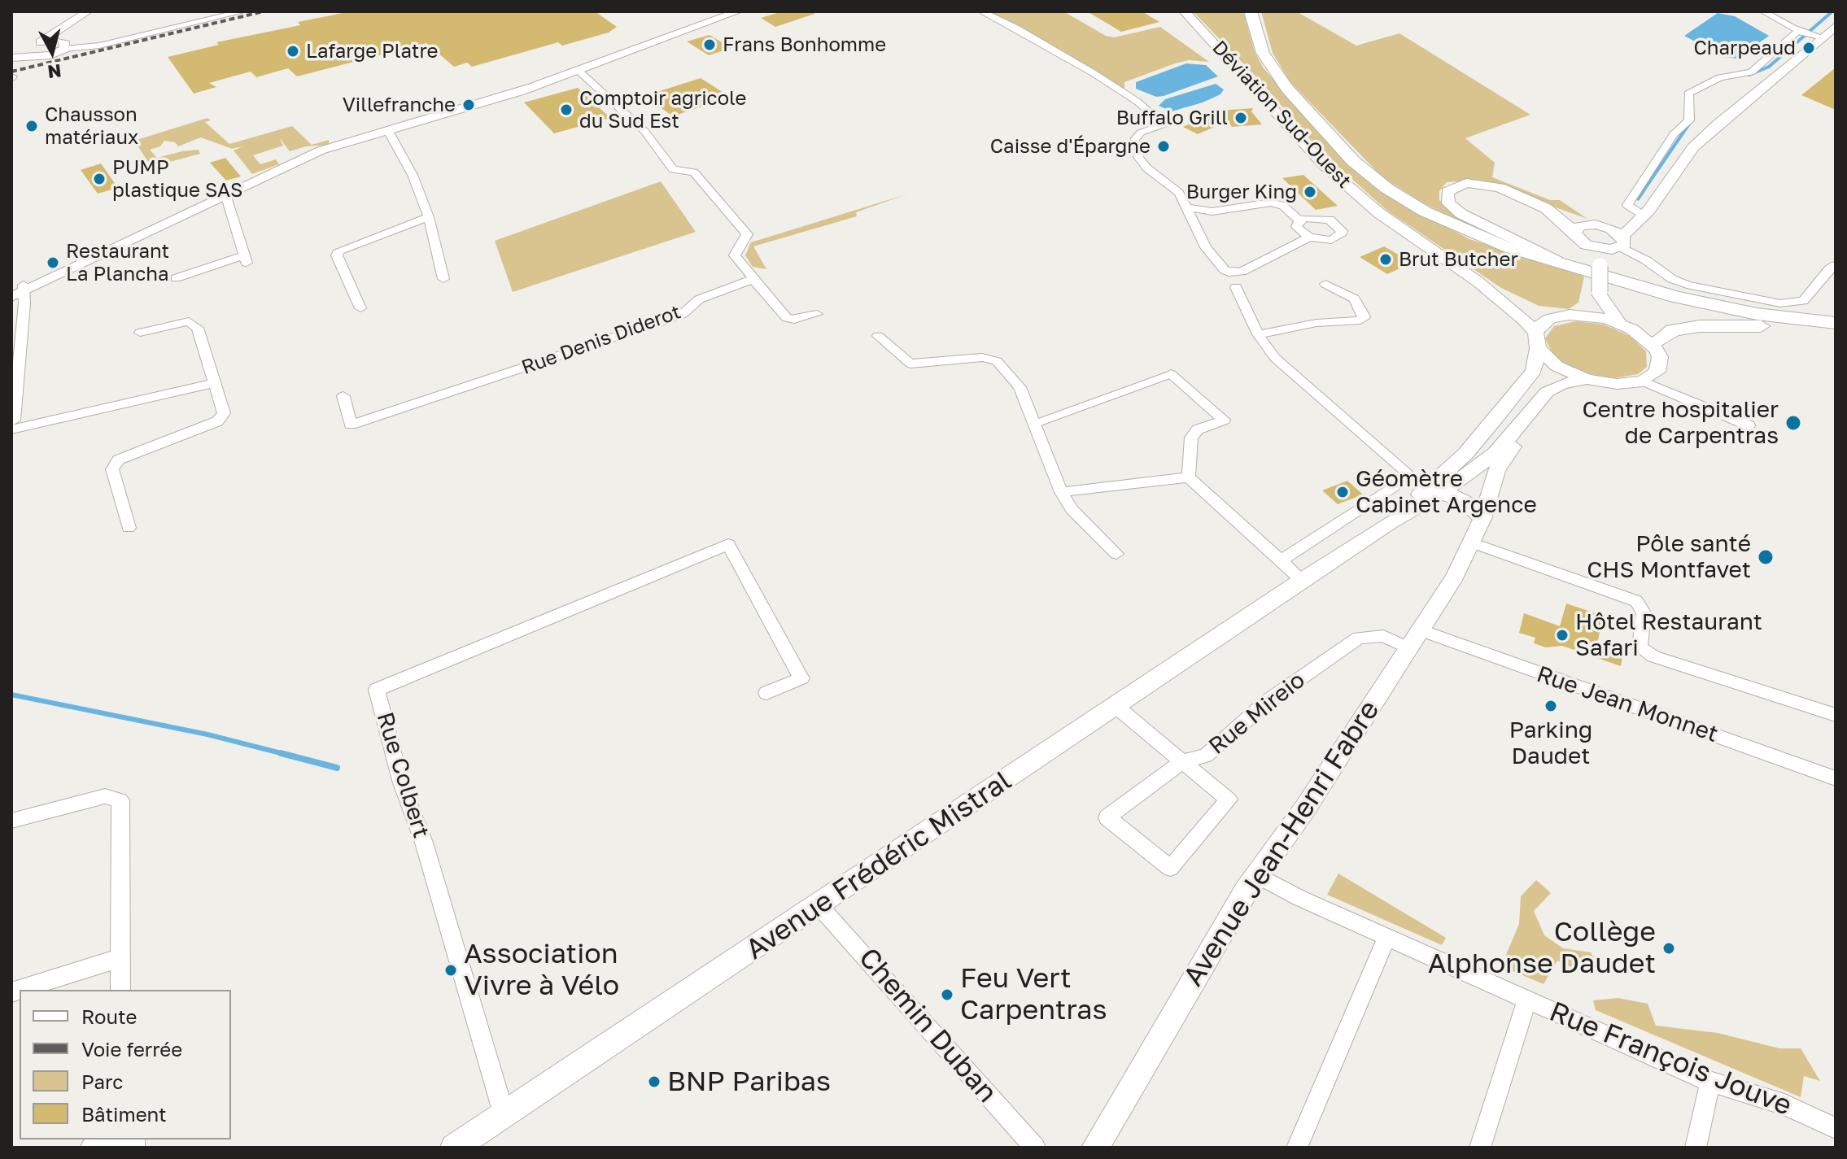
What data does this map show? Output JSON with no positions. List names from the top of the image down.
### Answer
{
  "streets": {
    "main road": ["Déviation Sud-Ouest", "Avenue Jean-Henri Fabre", "Avenue Frédéric Mistral"],
    "street": [
      "Rue Denis Diderot",
      "Rue Jean Monnet",
      "Rue Mireio",
      "Rue Colbert",
      "Chemin Duban",
      "Rue François Jouve"
    ]
  },
  "crossings": [
    ["Rue Jean Monnet", "Rue Mireio"],
    ["Rue Jean Monnet", "Avenue Jean-Henri Fabre"],
    ["Rue Mireio", "Avenue Jean-Henri Fabre"],
    ["Rue Mireio", "Avenue Frédéric Mistral"],
    ["Rue Colbert", "Avenue Frédéric Mistral"],
    ["Avenue Jean-Henri Fabre", "Rue François Jouve"],
    ["Avenue Frédéric Mistral", "Chemin Duban"]
  ],
  "places": [
    "Frans Bonhomme",
    "Charpeaud",
    "Lafarge Platre",
    "Villefranche",
    "Comptoir agricole du Sud Est",
    "Buffalo Grill",
    "Chausson matériaux",
    "Caisse d'Épargne",
    "PUMP plastique SAS",
    "Burger King",
    "Brut Butcher",
    "Restaurant La Plancha",
    "Centre hospitalier de Carpentras",
    "Géomètre Cabinet Argence",
    "Pôle santé CHS Montfavet",
    "Hôtel Restaurant Safari",
    "Parking Daudet",
    "Collège Alphonse Daudet",
    "Association Vivre à Vélo",
    "Feu Vert Carpentras",
    "BNP Paribas"
  ],
  "legend": [
    "Route",
    "Voie ferrée",
    "Parc",
    "Bâtiment"
  ],
  "north": "bottom"
}
